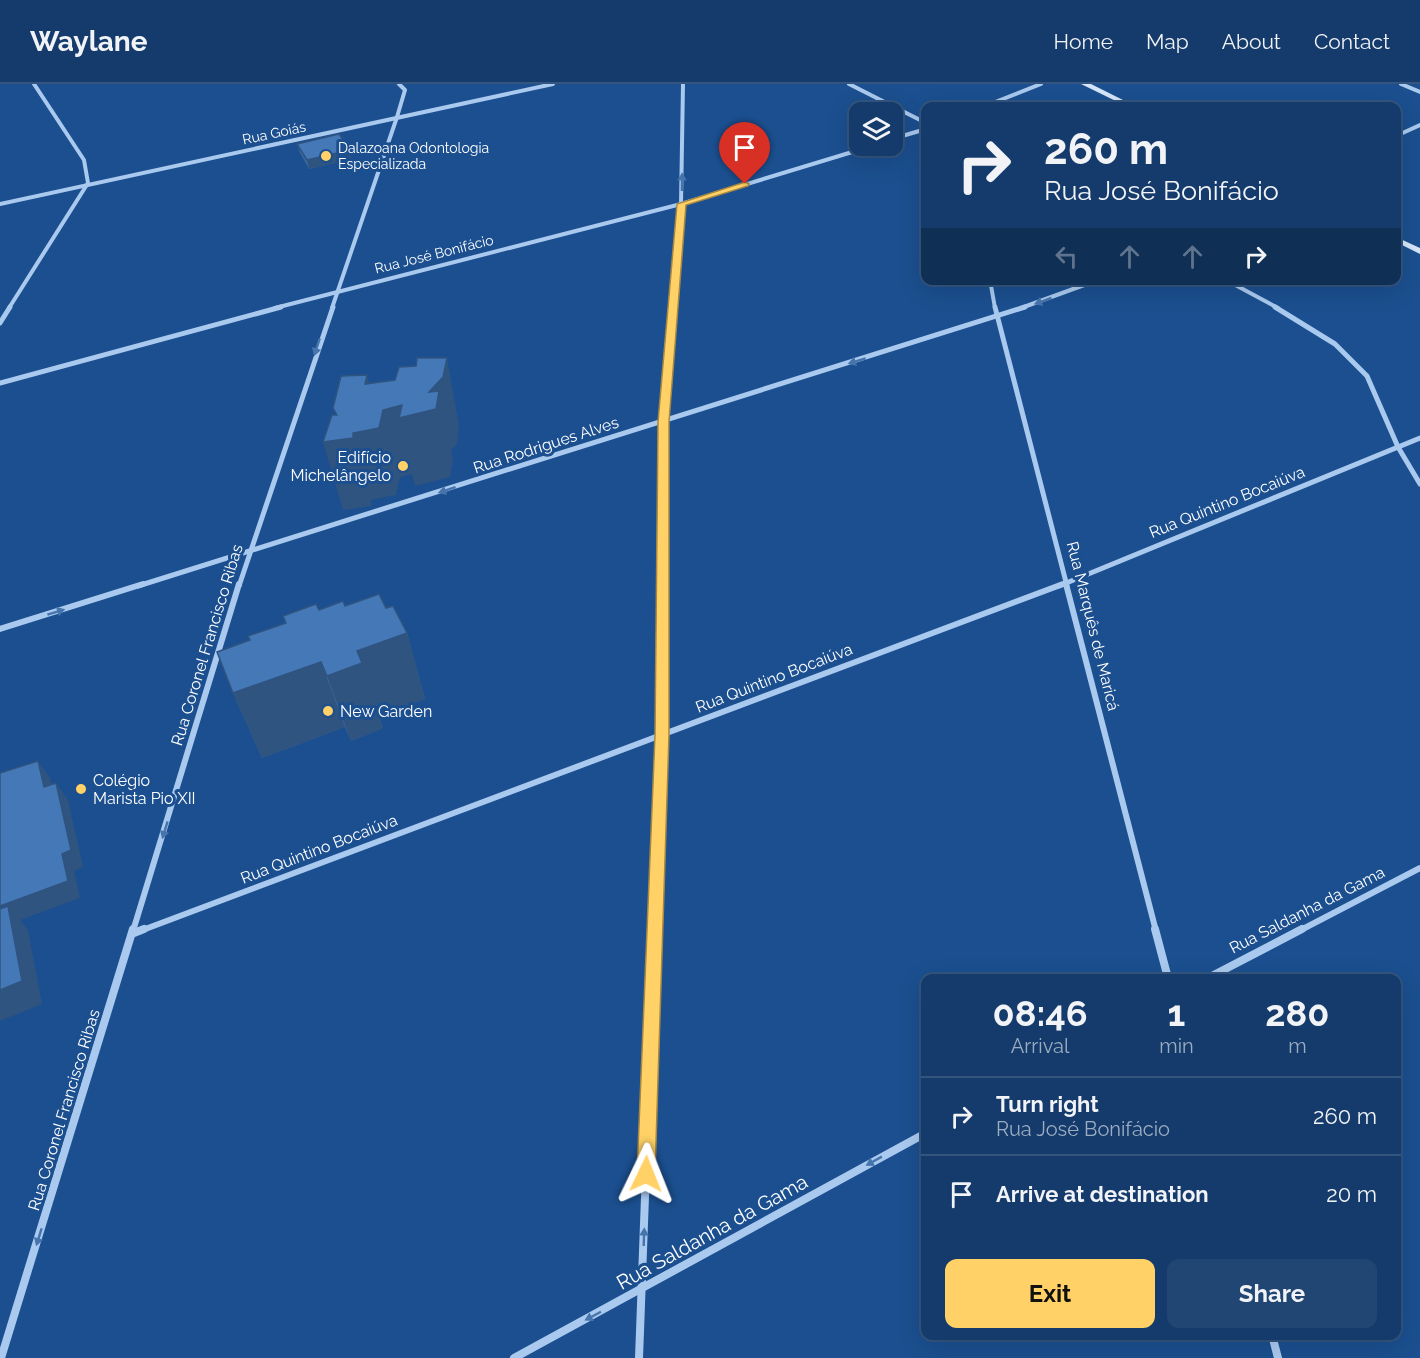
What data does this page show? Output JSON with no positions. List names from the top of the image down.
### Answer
{
  "streets": {
    "street": [
      "Rua Goiás",
      "Rua José Bonifácio",
      "Rua Rodrigues Alves",
      "Rua Quintino Bocaiúva",
      "Rua Marquês de Maricá",
      "Rua Coronel Francisco Ribas",
      "Rua Saldanha da Gama"
    ]
  },
  "crossings": [
    ["Rua Goiás", "Rua Coronel Francisco Ribas"],
    ["Rua José Bonifácio", "Rua Coronel Francisco Ribas"],
    ["Rua Rodrigues Alves", "Rua Marquês de Maricá"],
    ["Rua Rodrigues Alves", "Rua Coronel Francisco Ribas"],
    ["Rua Quintino Bocaiúva", "Rua Marquês de Maricá"],
    ["Rua Quintino Bocaiúva", "Rua Coronel Francisco Ribas"]
  ],
  "one_way": ["Rua Coronel Francisco Ribas", "Rua Saldanha da Gama"],
  "places": [
    "Dalazoana Odontologia Especializada",
    "Edifício Michelângelo",
    "New Garden",
    "Colégio Marista Pio XII"
  ],
  "page": {
    "header": "Waylane",
    "nav": [
      "Home",
      "Map",
      "About",
      "Contact"
    ],
    "turn": ["260 m", "Rua José Bonifácio"],
    "eta": [
      "08:46",
      "Arrival",
      "1",
      "min",
      "280",
      "m"
    ],
    "list": [
      {
        "name": "Turn right",
        "note": "Rua José Bonifácio",
        "value": "260 m"
      },
      {
        "name": "Arrive at destination",
        "value": "20 m"
      }
    ],
    "buttons": ["Exit", "Share"]
  }
}
